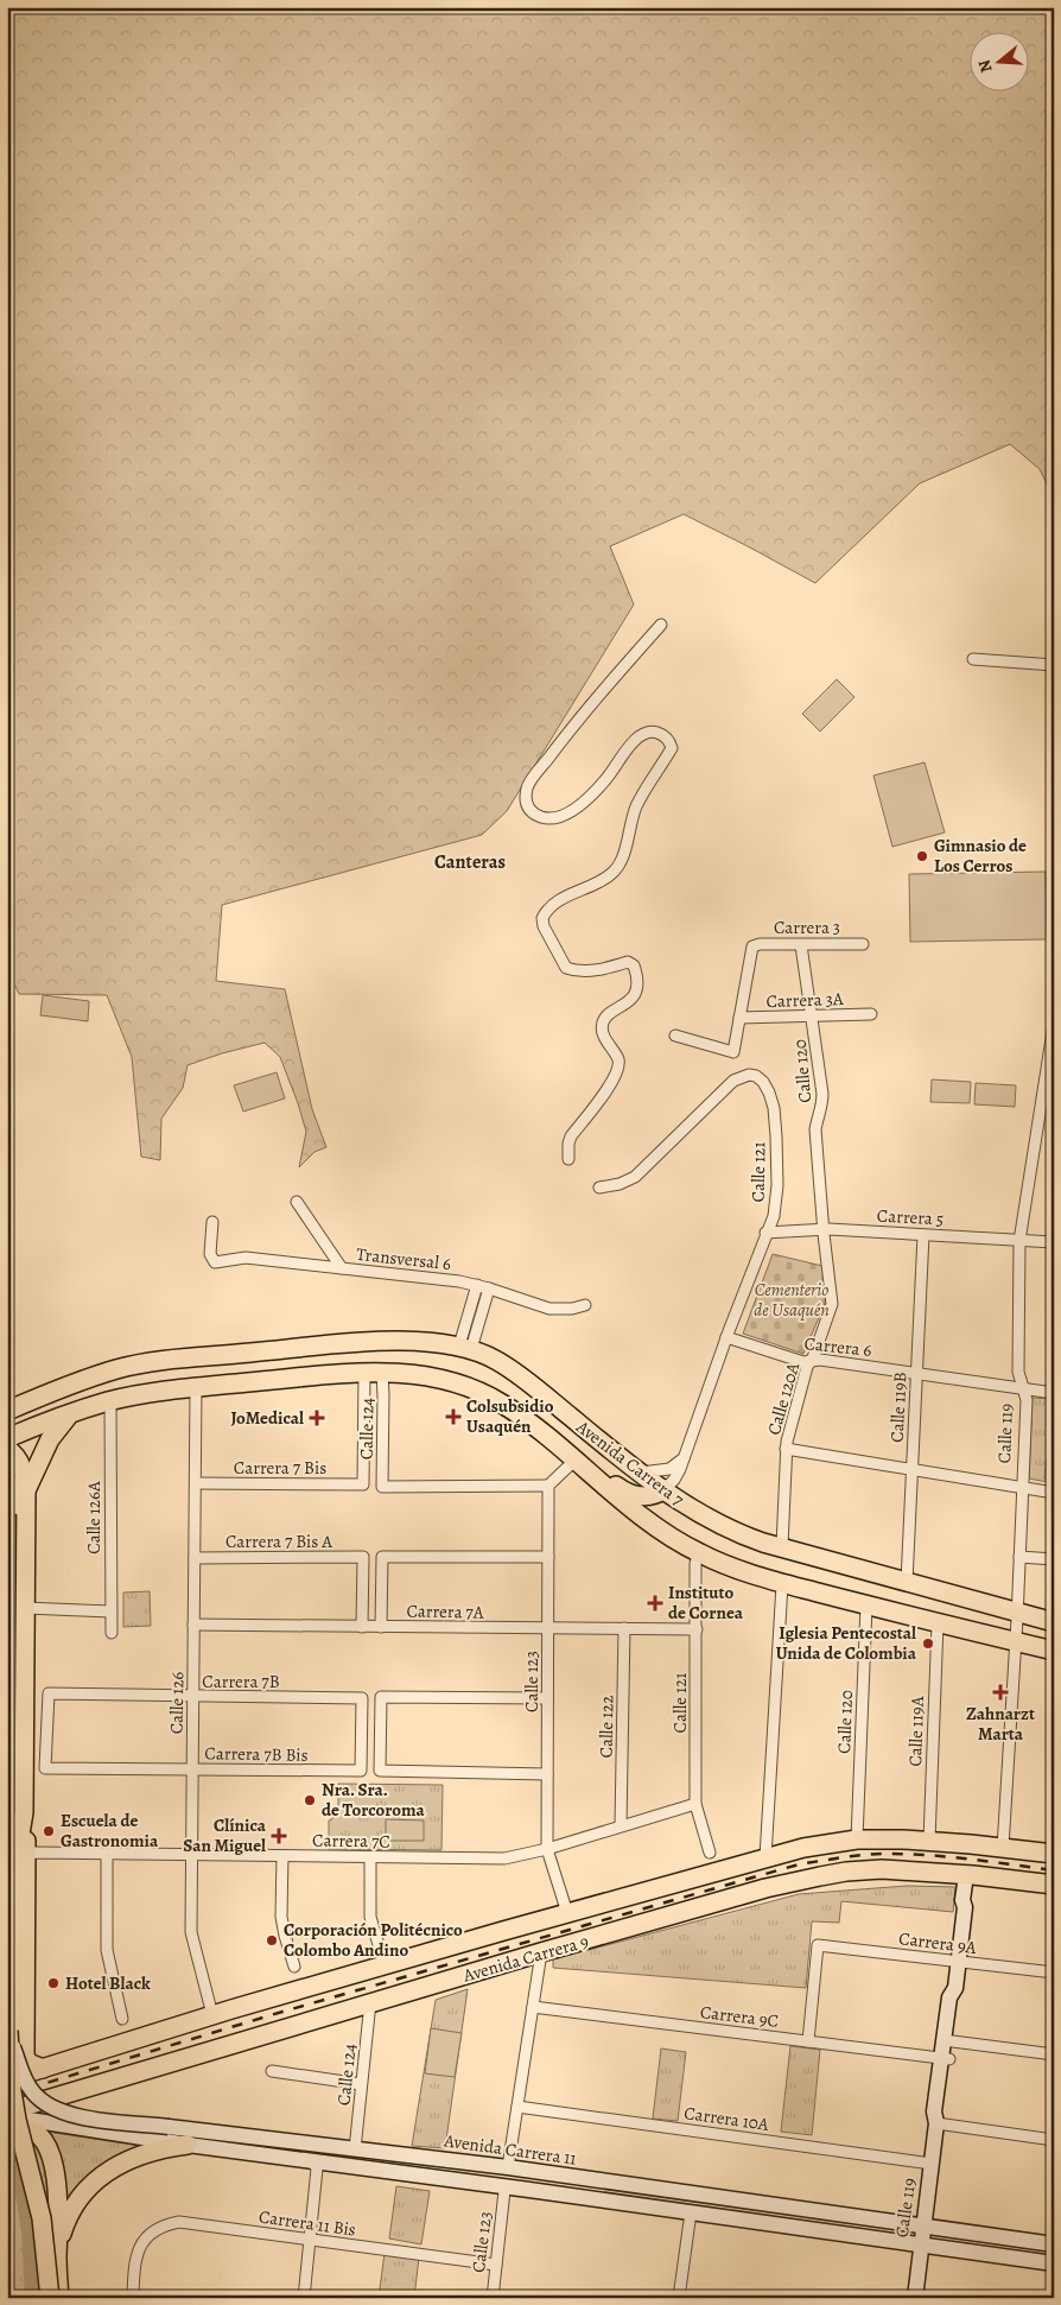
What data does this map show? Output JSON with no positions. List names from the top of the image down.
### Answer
{
  "streets": {
    "main road": [
      "Calle 119",
      "Avenida Carrera 7",
      "Avenida Carrera 9",
      "Avenida Carrera 11"
    ],
    "street": [
      "Carrera 3",
      "Carrera 3A",
      "Calle 120",
      "Calle 121",
      "Carrera 5",
      "Transversal 6",
      "Carrera 6",
      "Calle 120A",
      "Calle 119B",
      "Calle 124",
      "Carrera 7 Bis",
      "Calle 126A",
      "Carrera 7 Bis A",
      "Carrera 7A",
      "Carrera 7B",
      "Calle 123",
      "Calle 126",
      "Calle 122",
      "Calle 119A",
      "Carrera 7B Bis",
      "Carrera 7C",
      "Carrera 9A",
      "Carrera 9C",
      "Carrera 10A",
      "Carrera 11 Bis"
    ]
  },
  "crossings": [
    ["Carrera 3", "Carrera 3A"],
    ["Carrera 3", "Calle 120"],
    ["Carrera 3A", "Calle 120"],
    ["Calle 120", "Carrera 5"],
    ["Calle 120", "Calle 120A"],
    ["Calle 120", "Avenida Carrera 7"],
    ["Calle 120", "Avenida Carrera 9"],
    ["Calle 121", "Carrera 5"],
    ["Calle 121", "Carrera 6"],
    ["Calle 121", "Avenida Carrera 7"],
    ["Calle 121", "Carrera 7A"],
    ["Calle 121", "Carrera 7C"],
    ["Carrera 5", "Calle 120A"],
    ["Carrera 5", "Calle 119B"],
    ["Carrera 5", "Calle 119"],
    ["Carrera 6", "Calle 120A"],
    ["Carrera 6", "Calle 119B"],
    ["Carrera 6", "Calle 119"],
    ["Calle 120A", "Avenida Carrera 7"],
    ["Calle 119B", "Avenida Carrera 7"],
    ["Calle 124", "Avenida Carrera 7"],
    ["Calle 124", "Carrera 7 Bis"],
    ["Calle 124", "Calle 123"],
    ["Calle 124", "Avenida Carrera 9"],
    ["Calle 124", "Avenida Carrera 11"],
    ["Calle 119", "Avenida Carrera 7"],
    ["Calle 119", "Carrera 9A"],
    ["Calle 119", "Avenida Carrera 9"],
    ["Calle 119", "Carrera 9C"],
    ["Calle 119", "Carrera 10A"],
    ["Calle 119", "Avenida Carrera 11"],
    ["Avenida Carrera 7", "Calle 126A"],
    ["Avenida Carrera 7", "Calle 126"],
    ["Avenida Carrera 7", "Calle 119A"],
    ["Carrera 7 Bis", "Calle 126"],
    ["Carrera 7 Bis A", "Carrera 7A"],
    ["Carrera 7 Bis A", "Calle 126"],
    ["Carrera 7A", "Calle 123"],
    ["Carrera 7A", "Calle 126"],
    ["Carrera 7A", "Calle 122"],
    ["Carrera 7B", "Calle 126"],
    ["Carrera 7B", "Carrera 7B Bis"],
    ["Calle 123", "Carrera 7C"],
    ["Calle 123", "Avenida Carrera 9"],
    ["Calle 123", "Avenida Carrera 11"],
    ["Calle 123", "Carrera 11 Bis"],
    ["Calle 126", "Carrera 7B Bis"],
    ["Calle 126", "Carrera 7C"],
    ["Calle 126", "Avenida Carrera 9"],
    ["Calle 122", "Carrera 7C"],
    ["Calle 119A", "Avenida Carrera 9"],
    ["Carrera 9A", "Carrera 9C"],
    ["Avenida Carrera 9", "Avenida Carrera 11"]
  ],
  "districts": ["Canteras"],
  "parks": ["Cementerio de Usaquén"],
  "places": {
    "other": [
      "Gimnasio de Los Cerros",
      "Iglesia Pentecostal Unida de Colombia",
      "Nra. Sra. de Torcoroma",
      "Escuela de Gastronomia",
      "Corporación Politécnico Colombo Andino",
      "Hotel Black"
    ],
    "health": [
      "Colsubsidio Usaquén",
      "JoMedical",
      "Instituto de Cornea",
      "Zahnarzt Marta",
      "Clínica San Miguel"
    ]
  },
  "north": "left"
}
